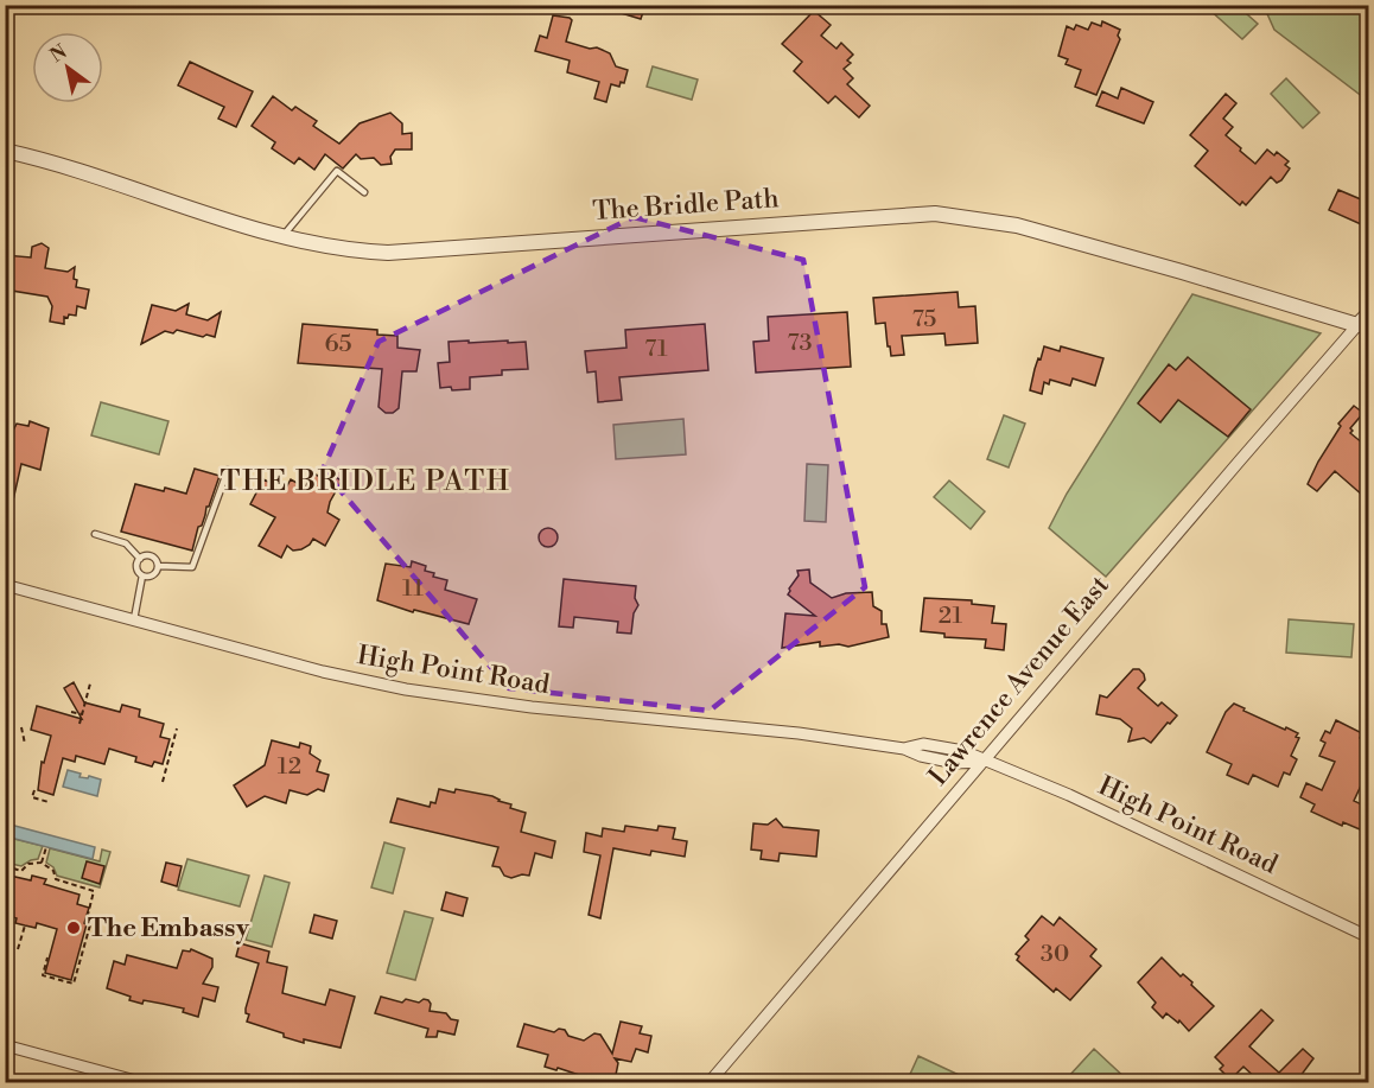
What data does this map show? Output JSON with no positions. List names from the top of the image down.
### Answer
{
  "streets": {
    "street": ["The Bridle Path", "High Point Road", "Lawrence Avenue East"]
  },
  "crossings": [
    ["The Bridle Path", "Lawrence Avenue East"],
    ["High Point Road", "Lawrence Avenue East"]
  ],
  "districts": ["THE BRIDLE PATH"],
  "places": ["The Embassy"],
  "house_numbers": [
    "75",
    "73",
    "65",
    "71",
    "11",
    "21",
    "12",
    "30"
  ],
  "north": "top left"
}
